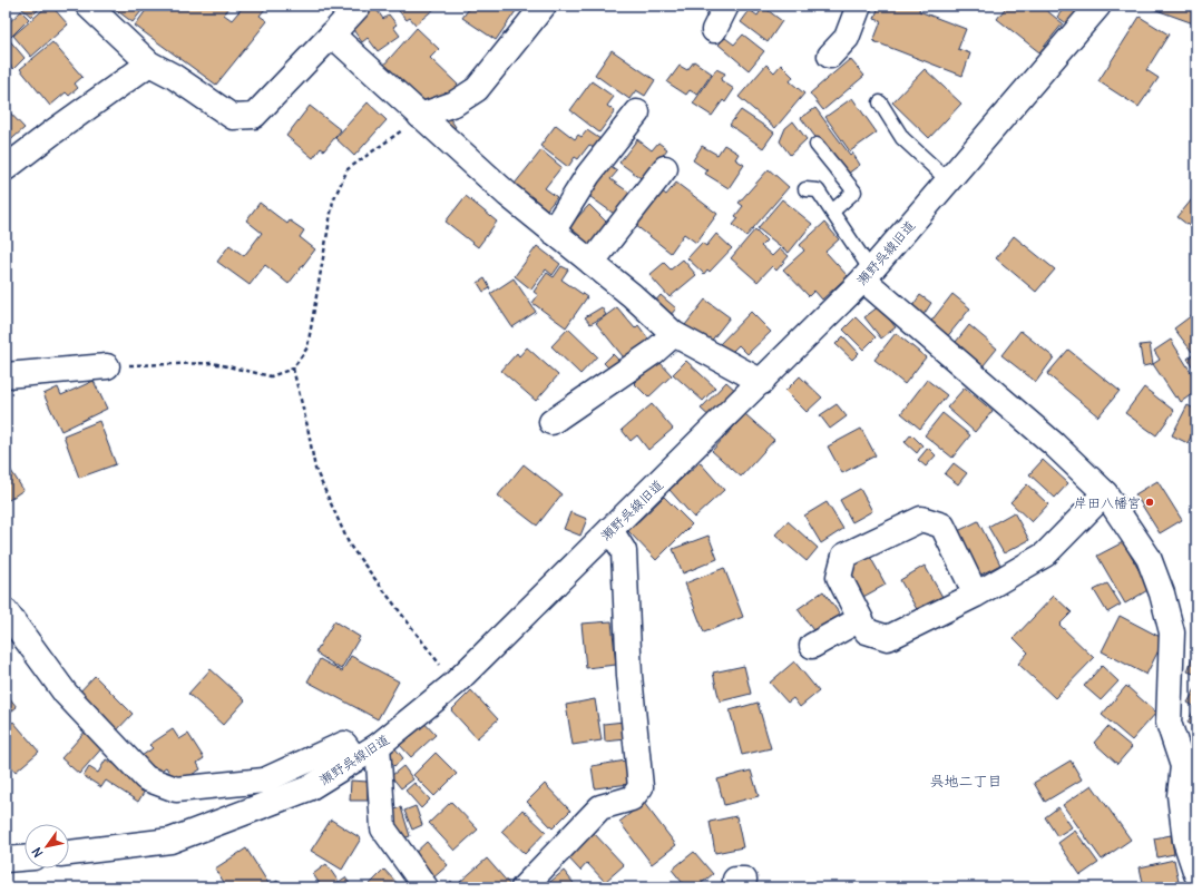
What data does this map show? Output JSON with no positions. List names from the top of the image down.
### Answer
{
  "streets": {
    "street": ["瀬野呉線旧道"]
  },
  "districts": ["呉地二丁目"],
  "places": ["岸田八幡宮"],
  "north": "bottom left"
}
